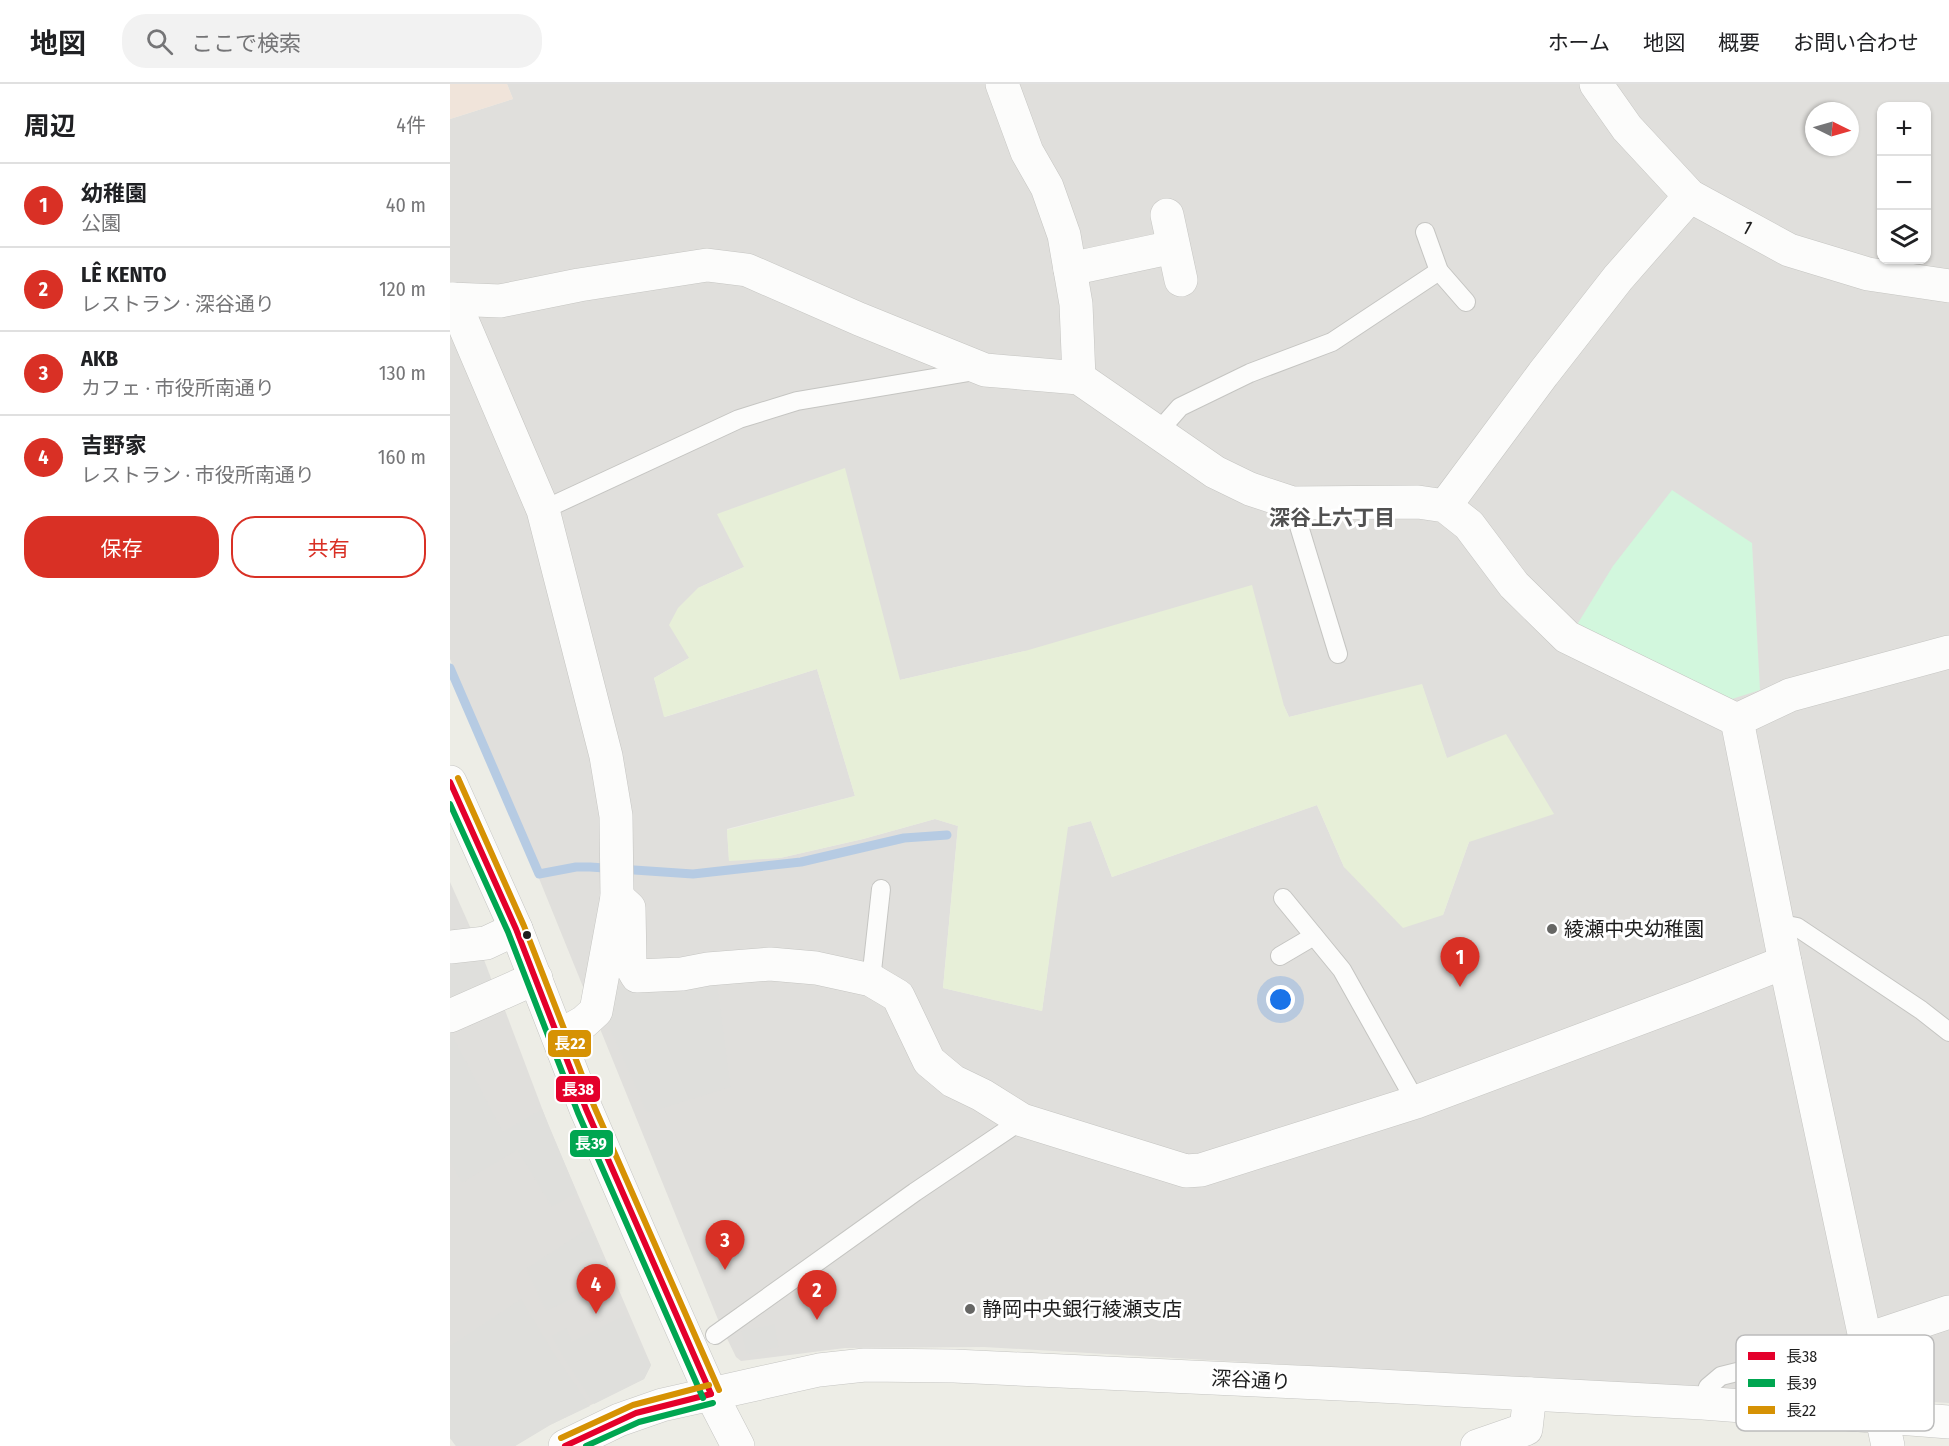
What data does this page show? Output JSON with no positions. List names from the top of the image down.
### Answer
{
  "streets": {
    "street": ["1", "深谷通り"]
  },
  "districts": ["深谷上六丁目"],
  "places": ["綾瀬中央幼稚園", "静岡中央銀行綾瀬支店"],
  "lines": ["transit line 長22", "transit line 長38", "transit line 長39"],
  "legend": ["長38", "長39", "長22"],
  "north": "right",
  "page": {
    "header": "地図",
    "search": "ここで検索",
    "nav": [
      "ホーム",
      "地図",
      "概要",
      "お問い合わせ"
    ],
    "heading": ["周辺", "4件"],
    "map_buttons": ["+", "−"],
    "list": [
      {
        "mark": "1",
        "name": "幼稚園",
        "note": "公園",
        "value": "40 m"
      },
      {
        "mark": "2",
        "name": "LÊ KENTO",
        "note": "レストラン · 深谷通り",
        "value": "120 m"
      },
      {
        "mark": "3",
        "name": "AKB",
        "note": "カフェ · 市役所南通り",
        "value": "130 m"
      },
      {
        "mark": "4",
        "name": "吉野家",
        "note": "レストラン · 市役所南通り",
        "value": "160 m"
      }
    ],
    "buttons": ["保存", "共有"],
    "pins": [
      "1",
      "3",
      "4",
      "2"
    ]
  }
}
